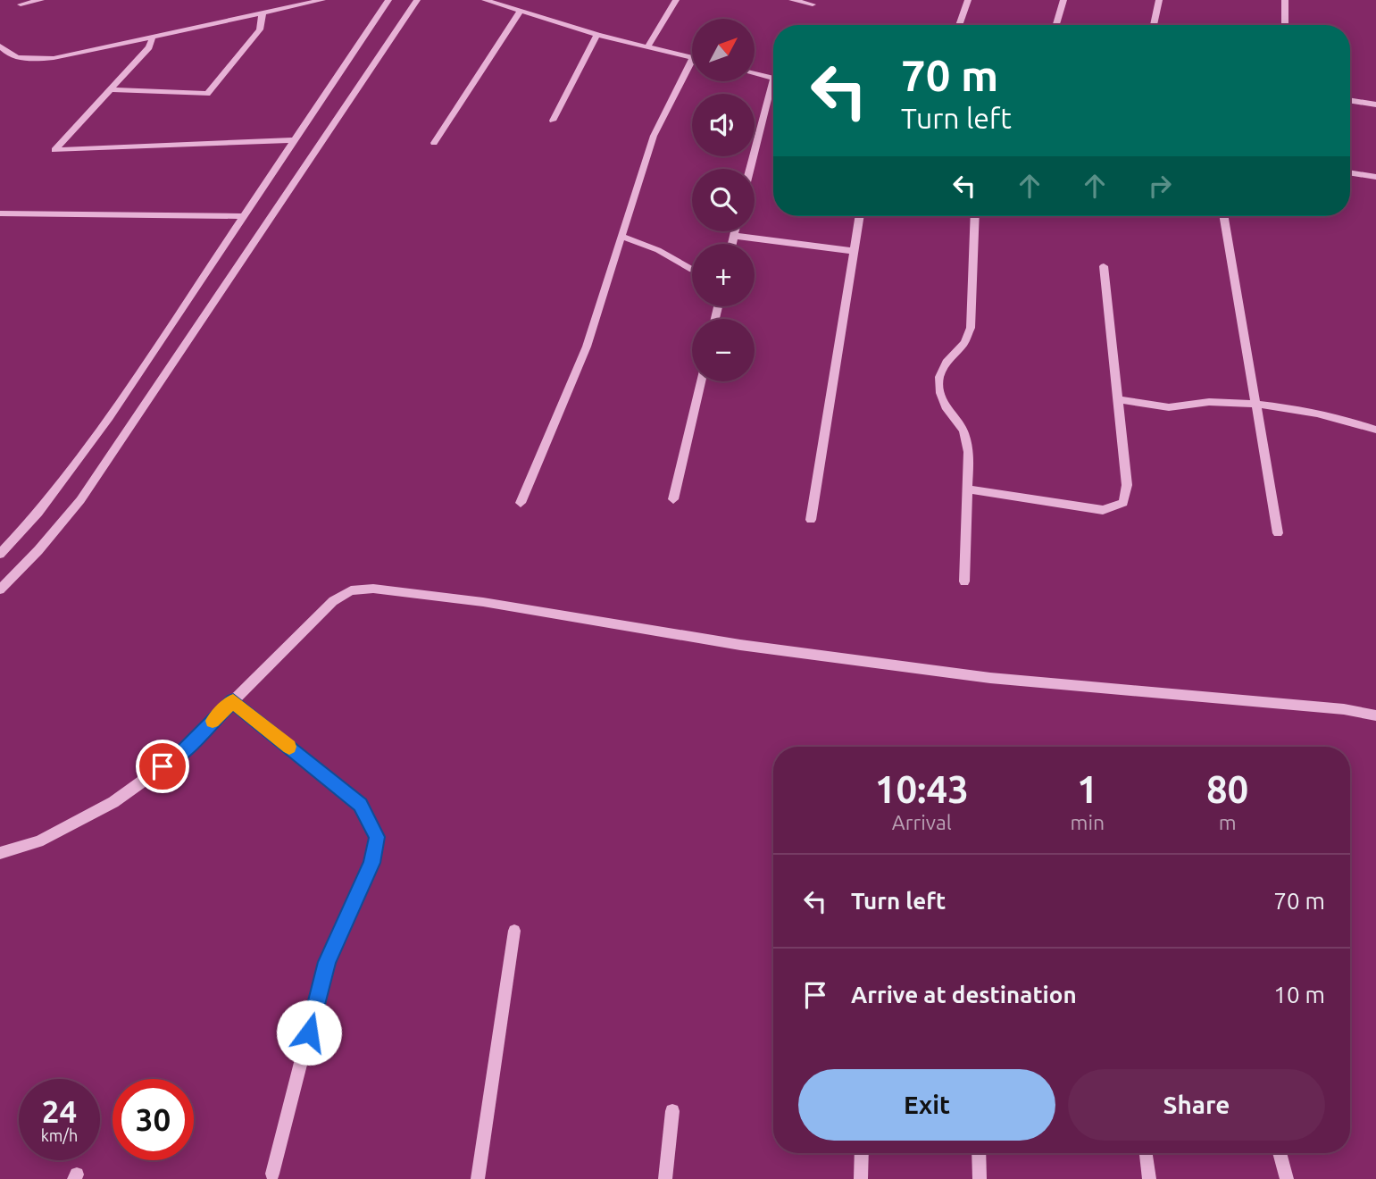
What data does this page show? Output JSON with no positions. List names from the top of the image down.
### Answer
{
  "north": "top right",
  "page": {
    "map_buttons": ["+", "−"],
    "turn": ["70 m", "Turn left"],
    "eta": [
      "10:43",
      "Arrival",
      "1",
      "min",
      "80",
      "m"
    ],
    "list": [
      {
        "name": "Turn left",
        "value": "70 m"
      },
      {
        "name": "Arrive at destination",
        "value": "10 m"
      }
    ],
    "buttons": ["Exit", "Share"],
    "speed": "24 km/h",
    "limit": "30"
  }
}
